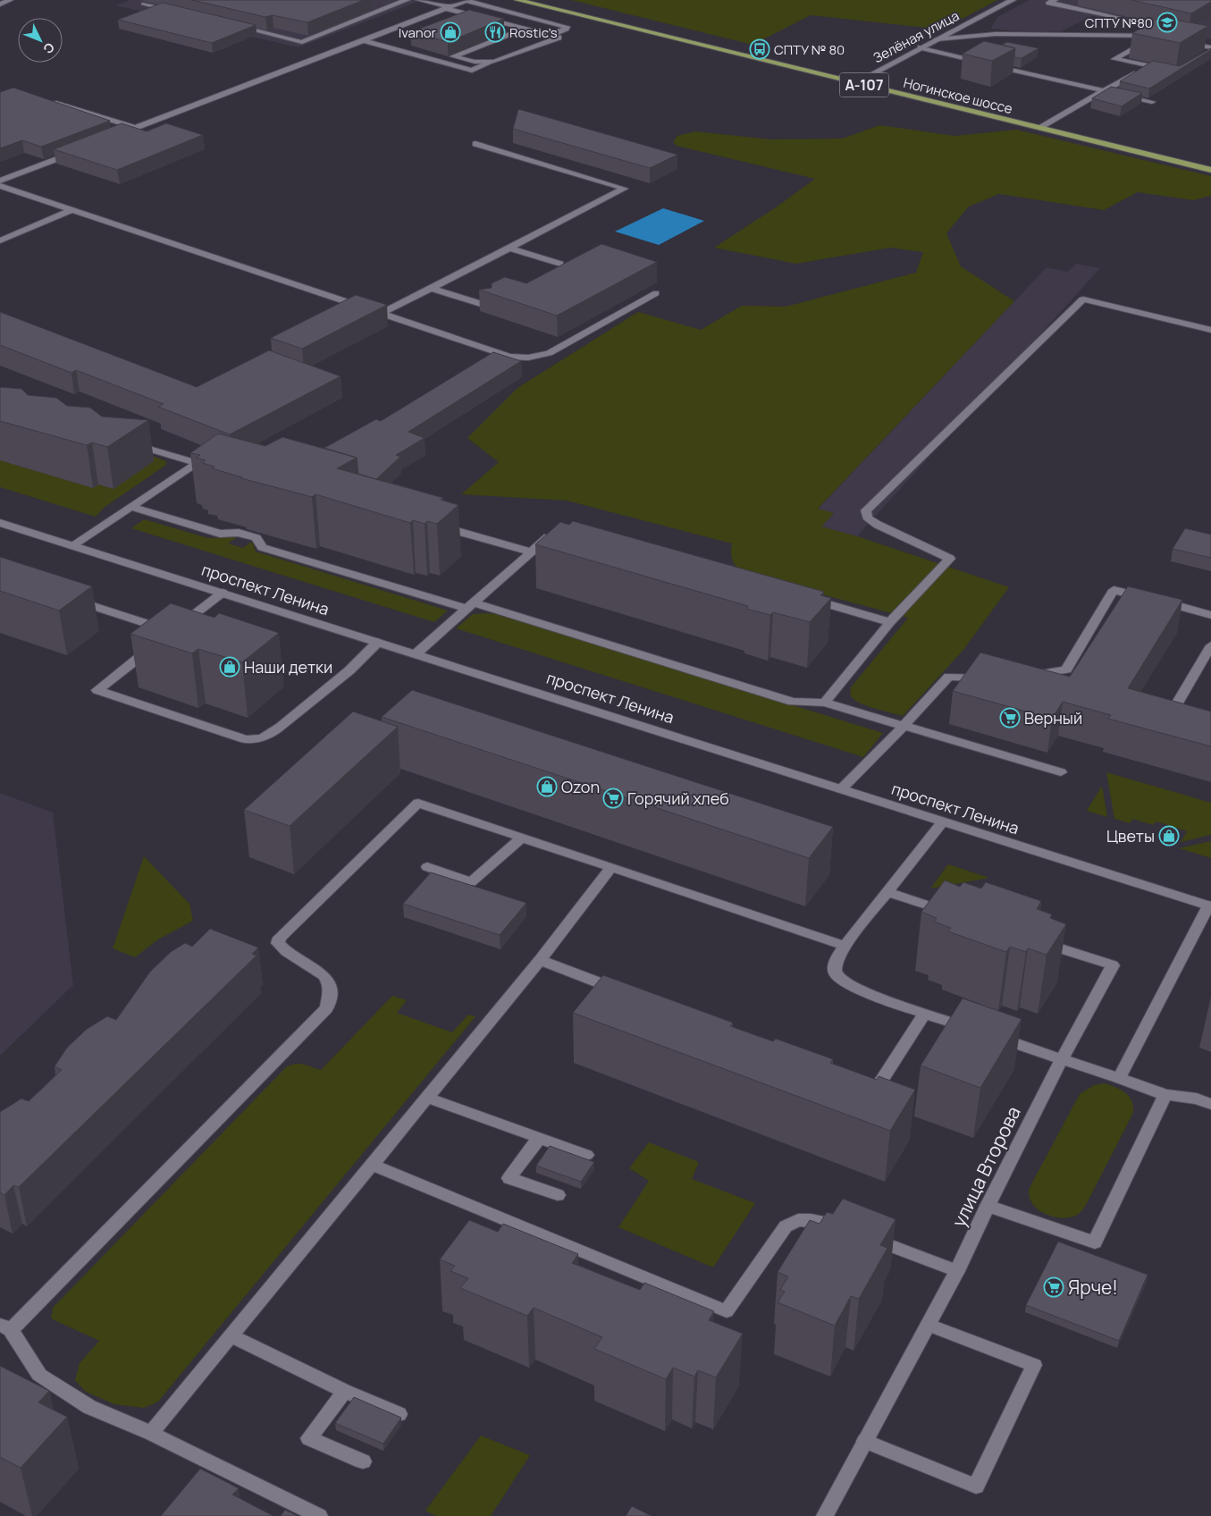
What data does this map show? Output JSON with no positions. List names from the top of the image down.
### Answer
{
  "streets": {
    "highway": ["А-107", "Ногинское шоссе"],
    "main road": ["Зелёная улица", "проспект Ленина", "улица Второва"]
  },
  "crossings": [
    ["Зелёная улица", "Ногинское шоссе"]
  ],
  "places": {
    "school or university": ["СПТУ №80"],
    "shop": [
      "Ivanor",
      "Наши детки",
      "Ozon",
      "Цветы"
    ],
    "restaurant": ["Rostic's"],
    "bus stop": ["СПТУ № 80"],
    "supermarket": ["Верный", "Горячий хлеб", "Ярче!"]
  },
  "north": "bottom right"
}
